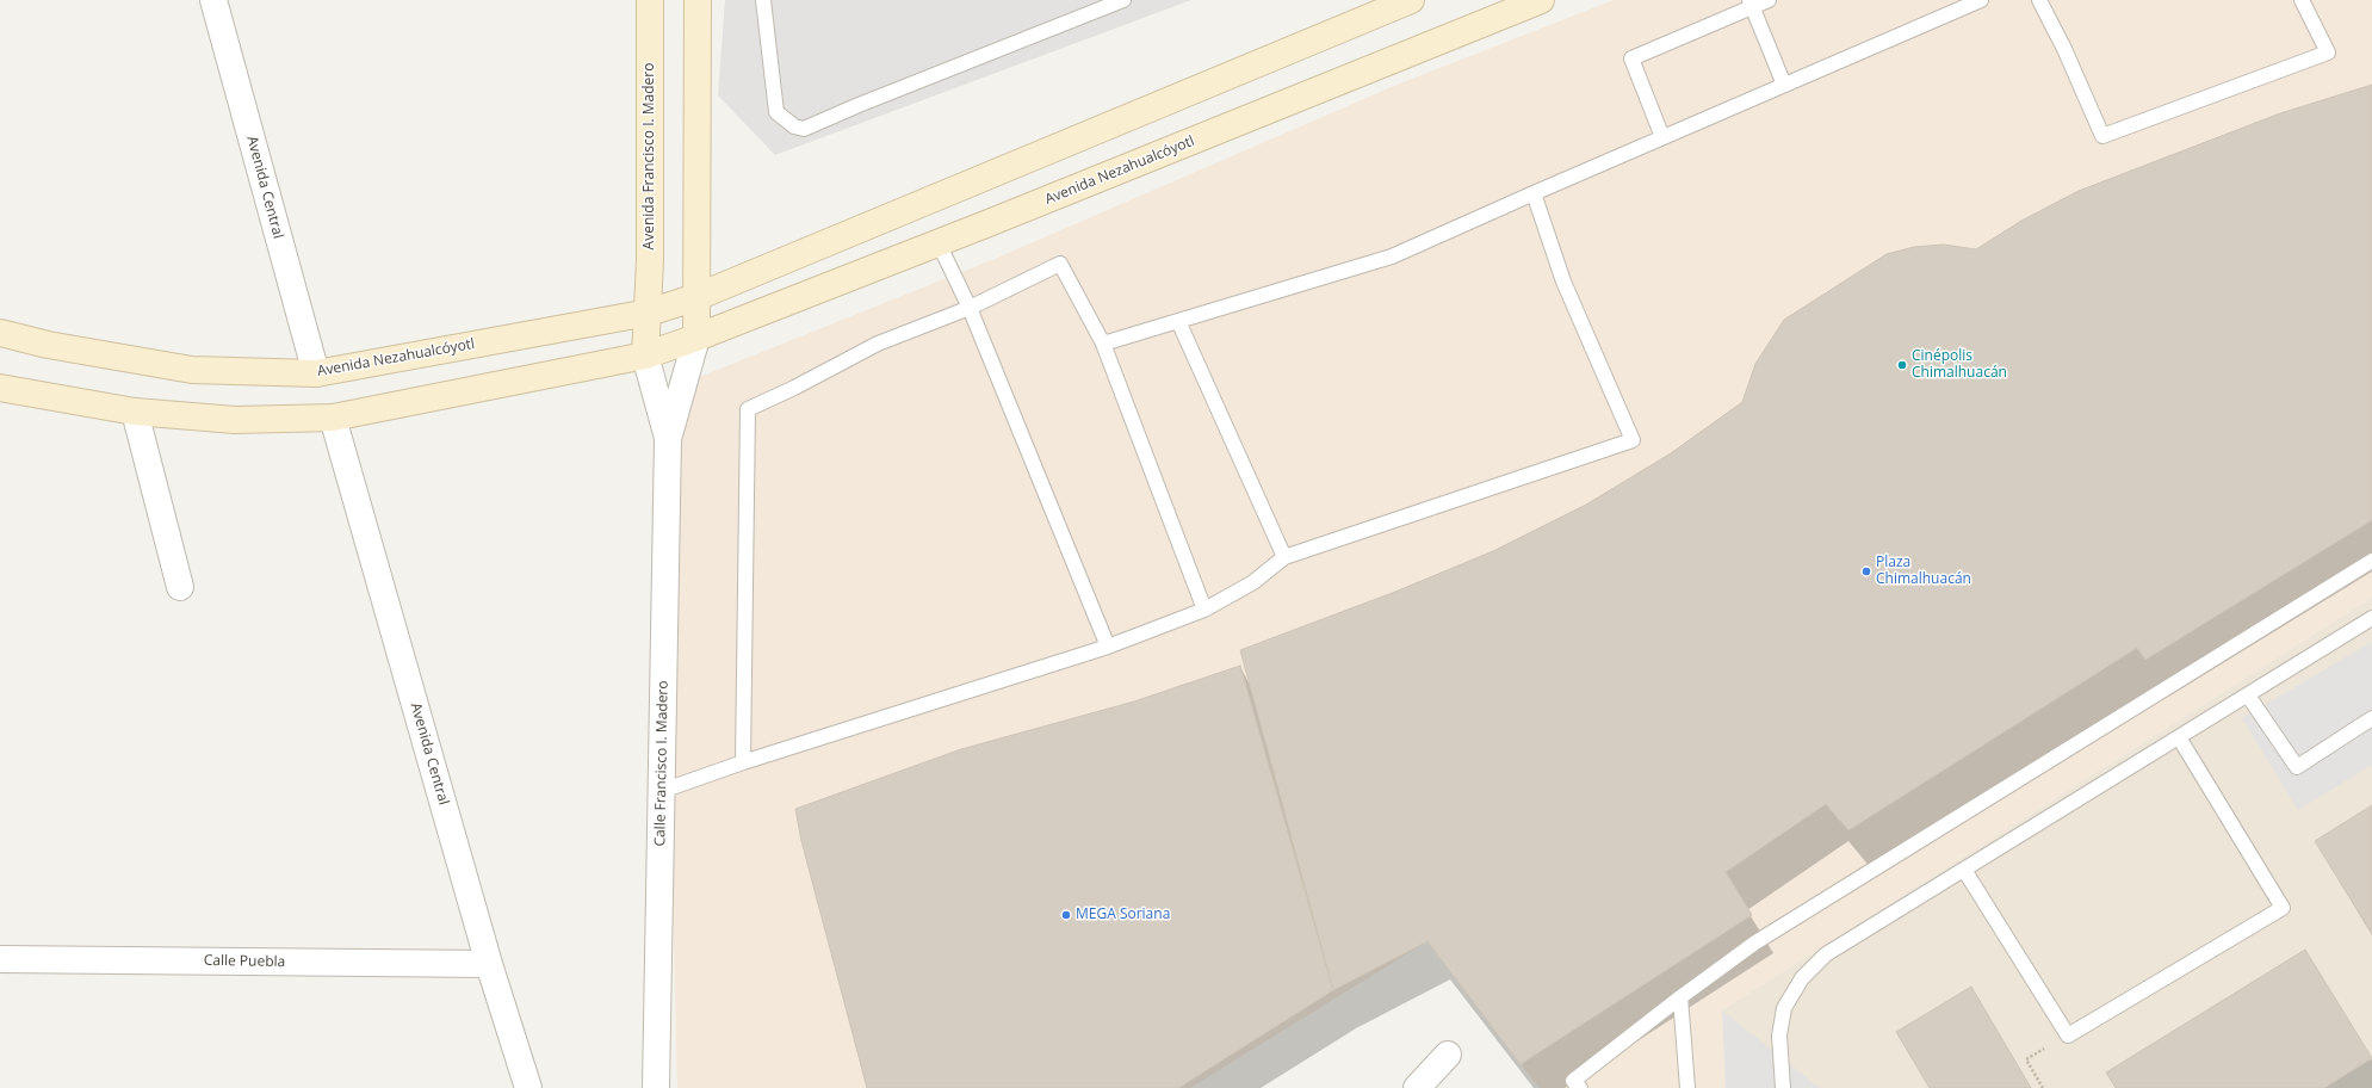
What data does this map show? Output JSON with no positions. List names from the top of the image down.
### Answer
{
  "streets": {
    "main road": ["Avenida Francisco I. Madero", "Avenida Nezahualcóyotl"],
    "street": ["Avenida Central", "Calle Francisco I. Madero", "Calle Puebla"]
  },
  "crossings": [
    ["Avenida Francisco I. Madero", "Avenida Nezahualcóyotl"],
    ["Avenida Nezahualcóyotl", "Avenida Central"],
    ["Avenida Nezahualcóyotl", "Calle Francisco I. Madero"],
    ["Avenida Central", "Calle Puebla"]
  ],
  "places": ["Cinépolis Chimalhuacán", "Plaza Chimalhuacán", "MEGA Soriana"]
}
